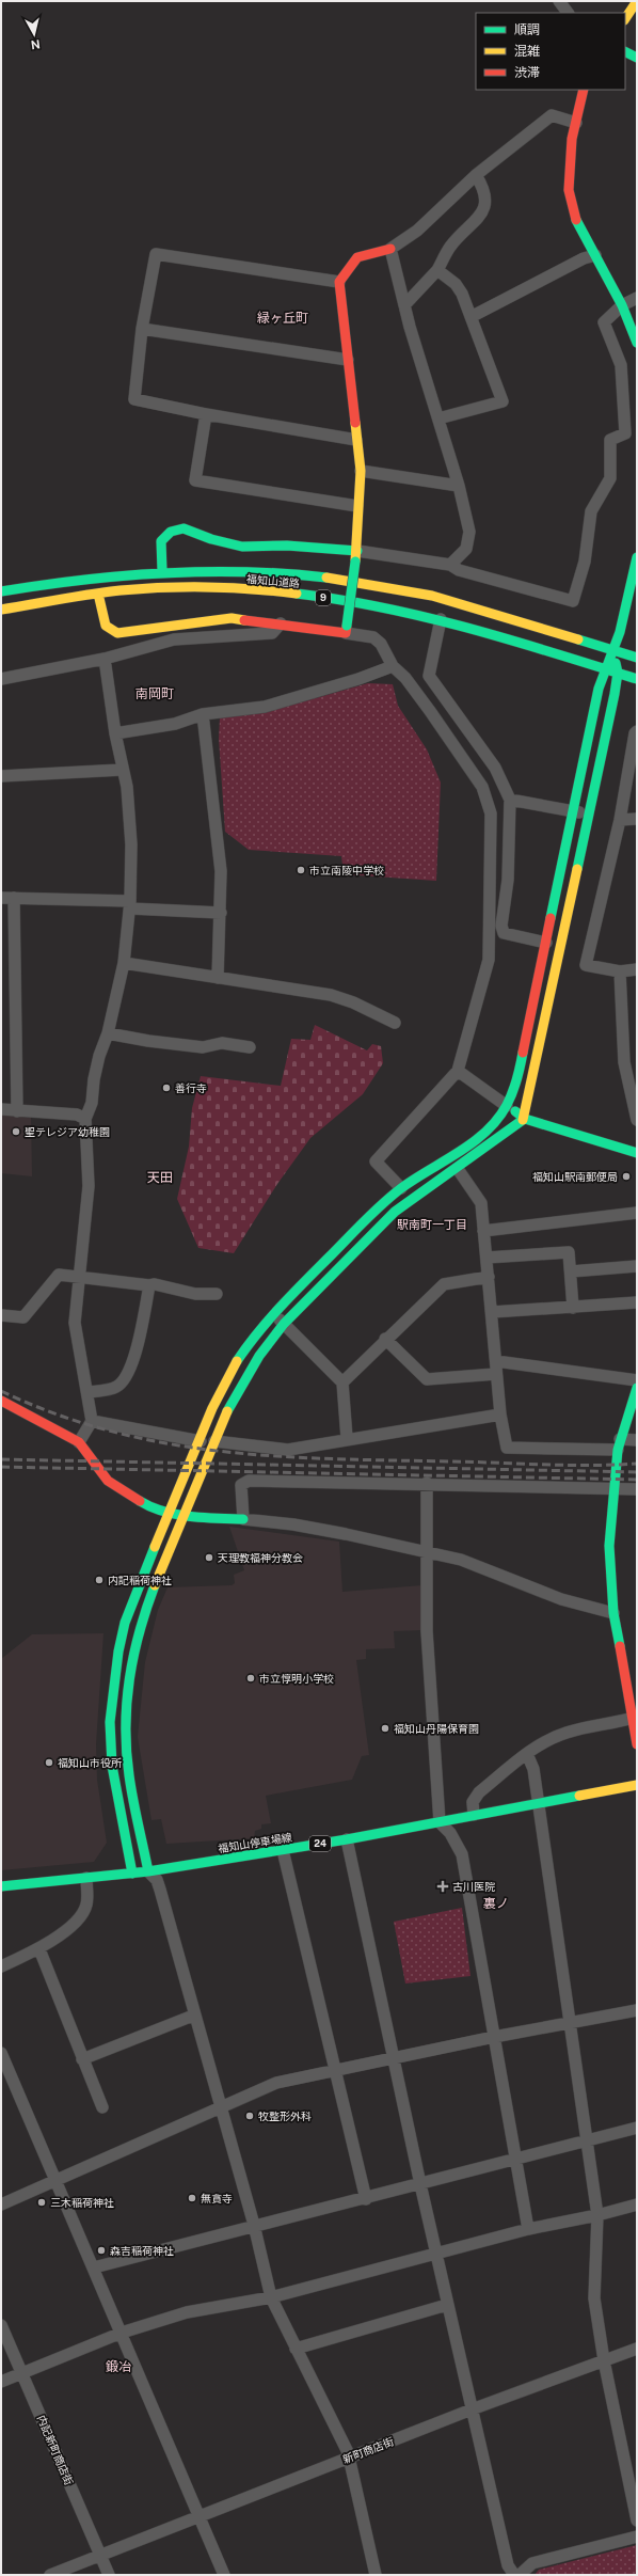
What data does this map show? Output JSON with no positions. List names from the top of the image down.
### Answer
{
  "streets": {
    "main road": [
      "福知山道路",
      "9",
      "福知山停車場線",
      "24"
    ],
    "street": ["内記新町商店街", "新町商店街"]
  },
  "crossings": [
    ["内記新町商店街", "新町商店街"]
  ],
  "districts": [
    "緑ヶ丘町",
    "南岡町",
    "天田",
    "駅南町一丁目",
    "裏ノ",
    "鍛冶"
  ],
  "places": {
    "other": [
      "市立南陵中学校",
      "善行寺",
      "聖テレジア幼稚園",
      "福知山駅南郵便局",
      "天理教福神分教会",
      "内記稲荷神社",
      "市立惇明小学校",
      "福知山丹陽保育園",
      "福知山市役所",
      "牧整形外科",
      "無貪寺",
      "三木稲荷神社",
      "森吉稲荷神社"
    ],
    "health": ["古川医院"]
  },
  "legend": ["順調", "混雑", "渋滞"],
  "north": "bottom"
}
